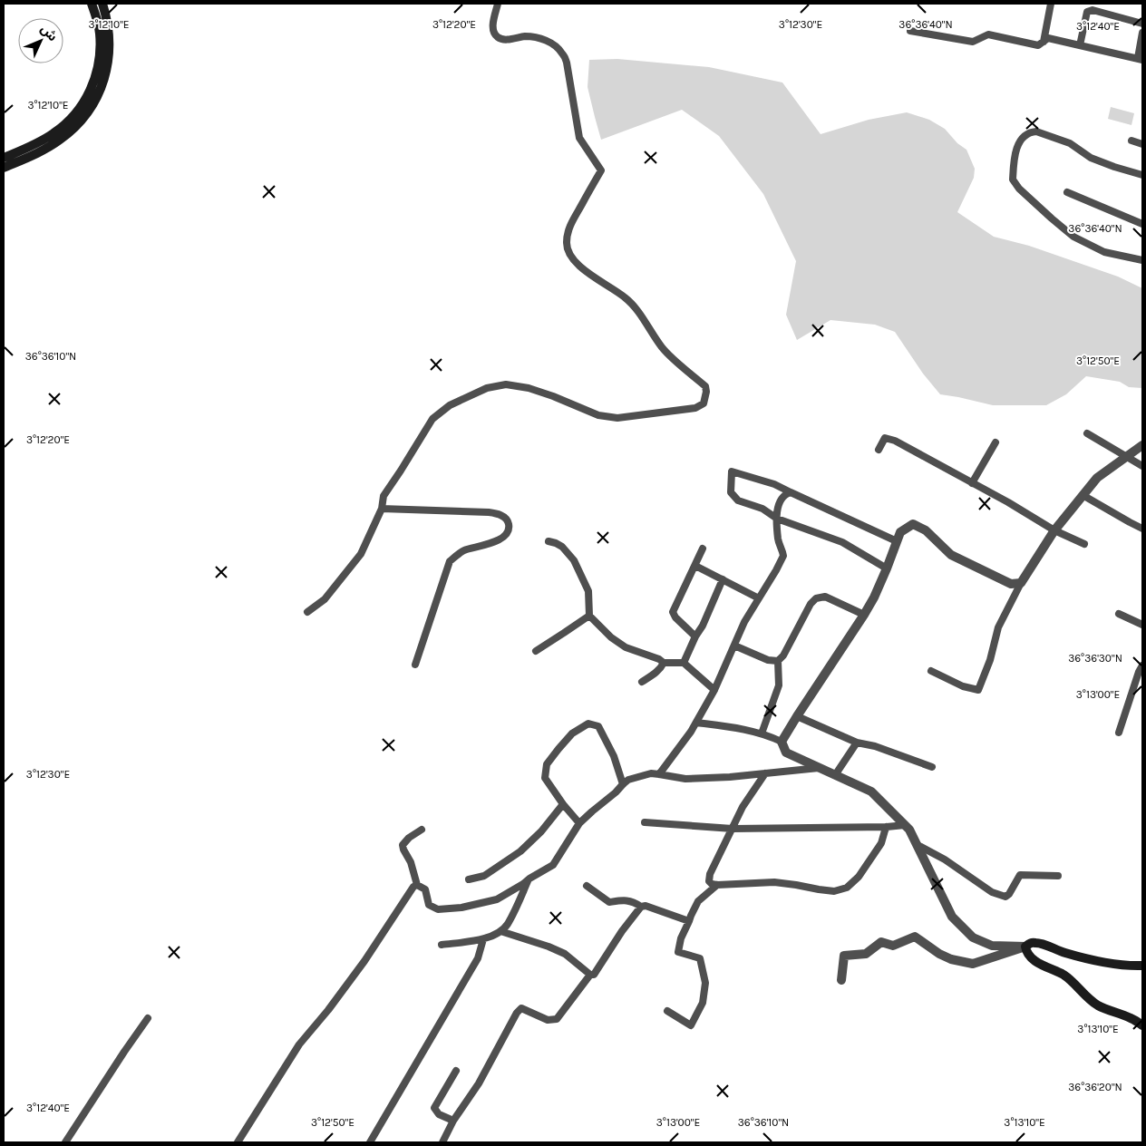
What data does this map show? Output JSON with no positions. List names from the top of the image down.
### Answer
{
  "north": "top right",
  "coordinates": [
    "3°12'10\"E",
    "3°12'20\"E",
    "3°12'30\"E",
    "36°36'40\"N",
    "3°12'40\"E",
    "36°36'10\"N",
    "3°12'50\"E",
    "36°36'30\"N",
    "3°13'00\"E",
    "3°13'10\"E",
    "36°36'20\"N"
  ]
}
